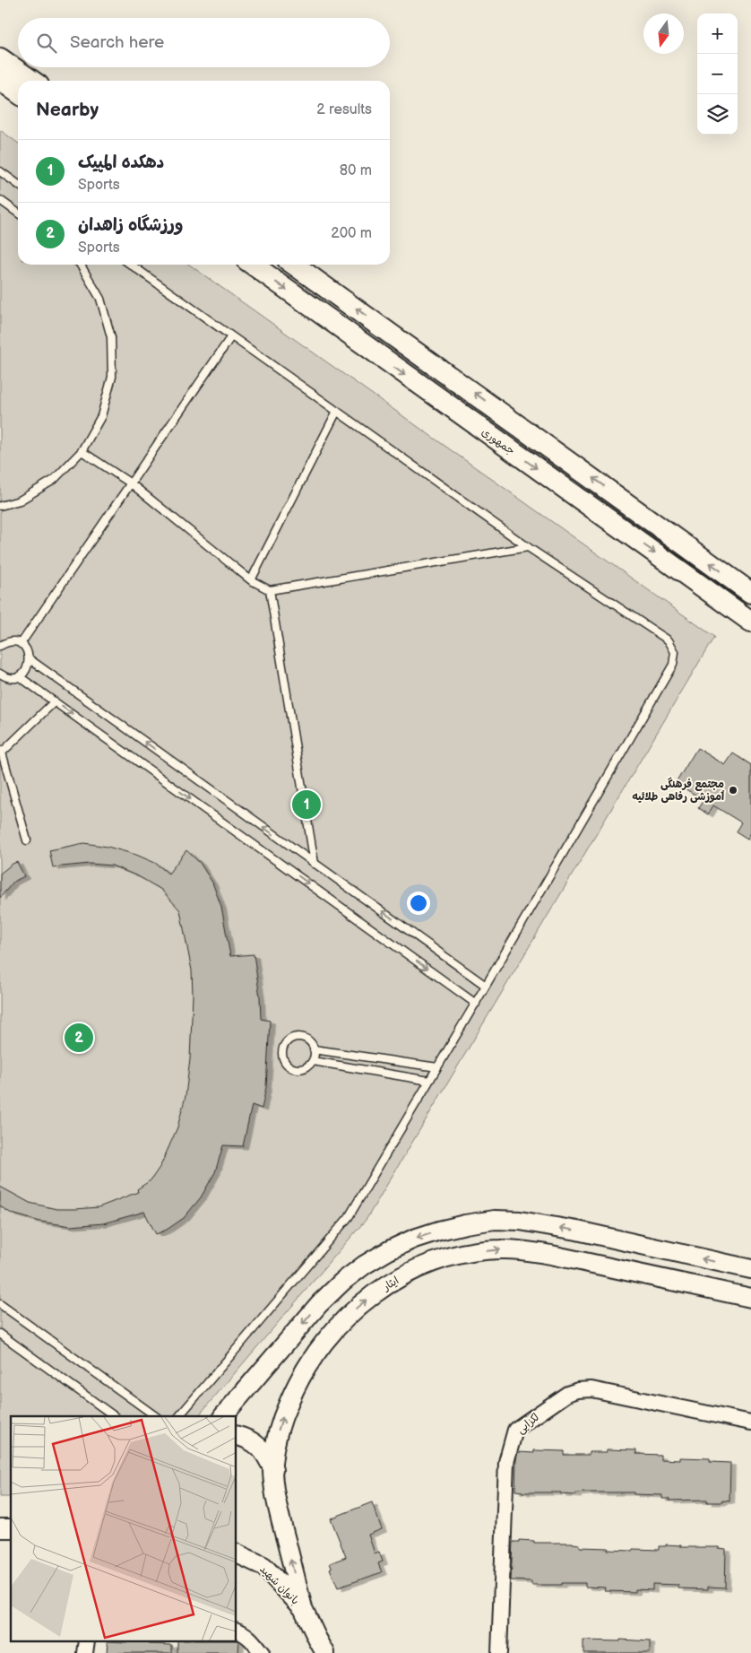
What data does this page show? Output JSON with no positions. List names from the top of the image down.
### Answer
{
  "streets": {
    "main road": ["جمهوری"],
    "street": ["ایثار", "لکزایی", "بانوان شهید"]
  },
  "crossings": [
    ["ایثار", "بانوان شهید"]
  ],
  "places": ["مجتمع فرهنگی ٱموزشی رفاهی طلائیه"],
  "north": "bottom",
  "page": {
    "map_buttons": ["+", "−"],
    "search": "Search here",
    "heading": ["Nearby", "2 results"],
    "list": [
      {
        "mark": "1",
        "name": "دهکده المپیک",
        "note": "Sports",
        "value": "80 m"
      },
      {
        "mark": "2",
        "name": "ورزشگاه زاهدان",
        "note": "Sports",
        "value": "200 m"
      }
    ],
    "pins": ["1", "2"]
  }
}
